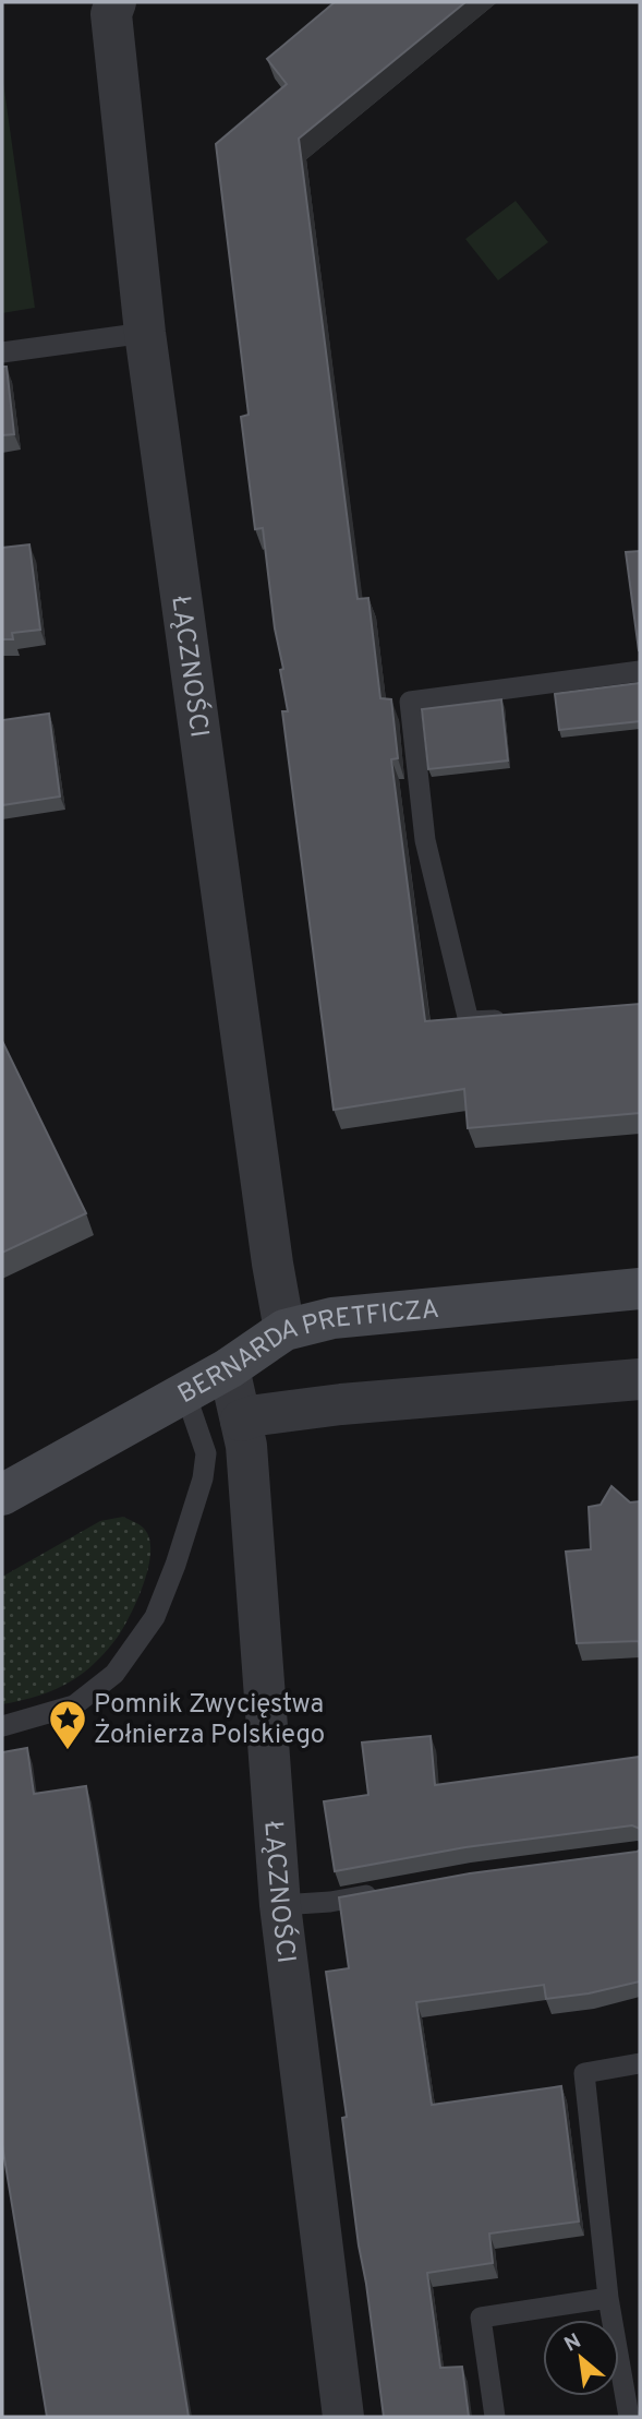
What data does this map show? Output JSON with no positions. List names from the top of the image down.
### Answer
{
  "streets": {
    "street": ["ŁĄCZNOŚCI", "BERNARDA PRETFICZA"]
  },
  "crossings": [
    ["ŁĄCZNOŚCI", "BERNARDA PRETFICZA"]
  ],
  "places": {
    "place": ["Pomnik Zwycięstwa Żołnierza Polskiego"]
  },
  "north": "top left"
}
